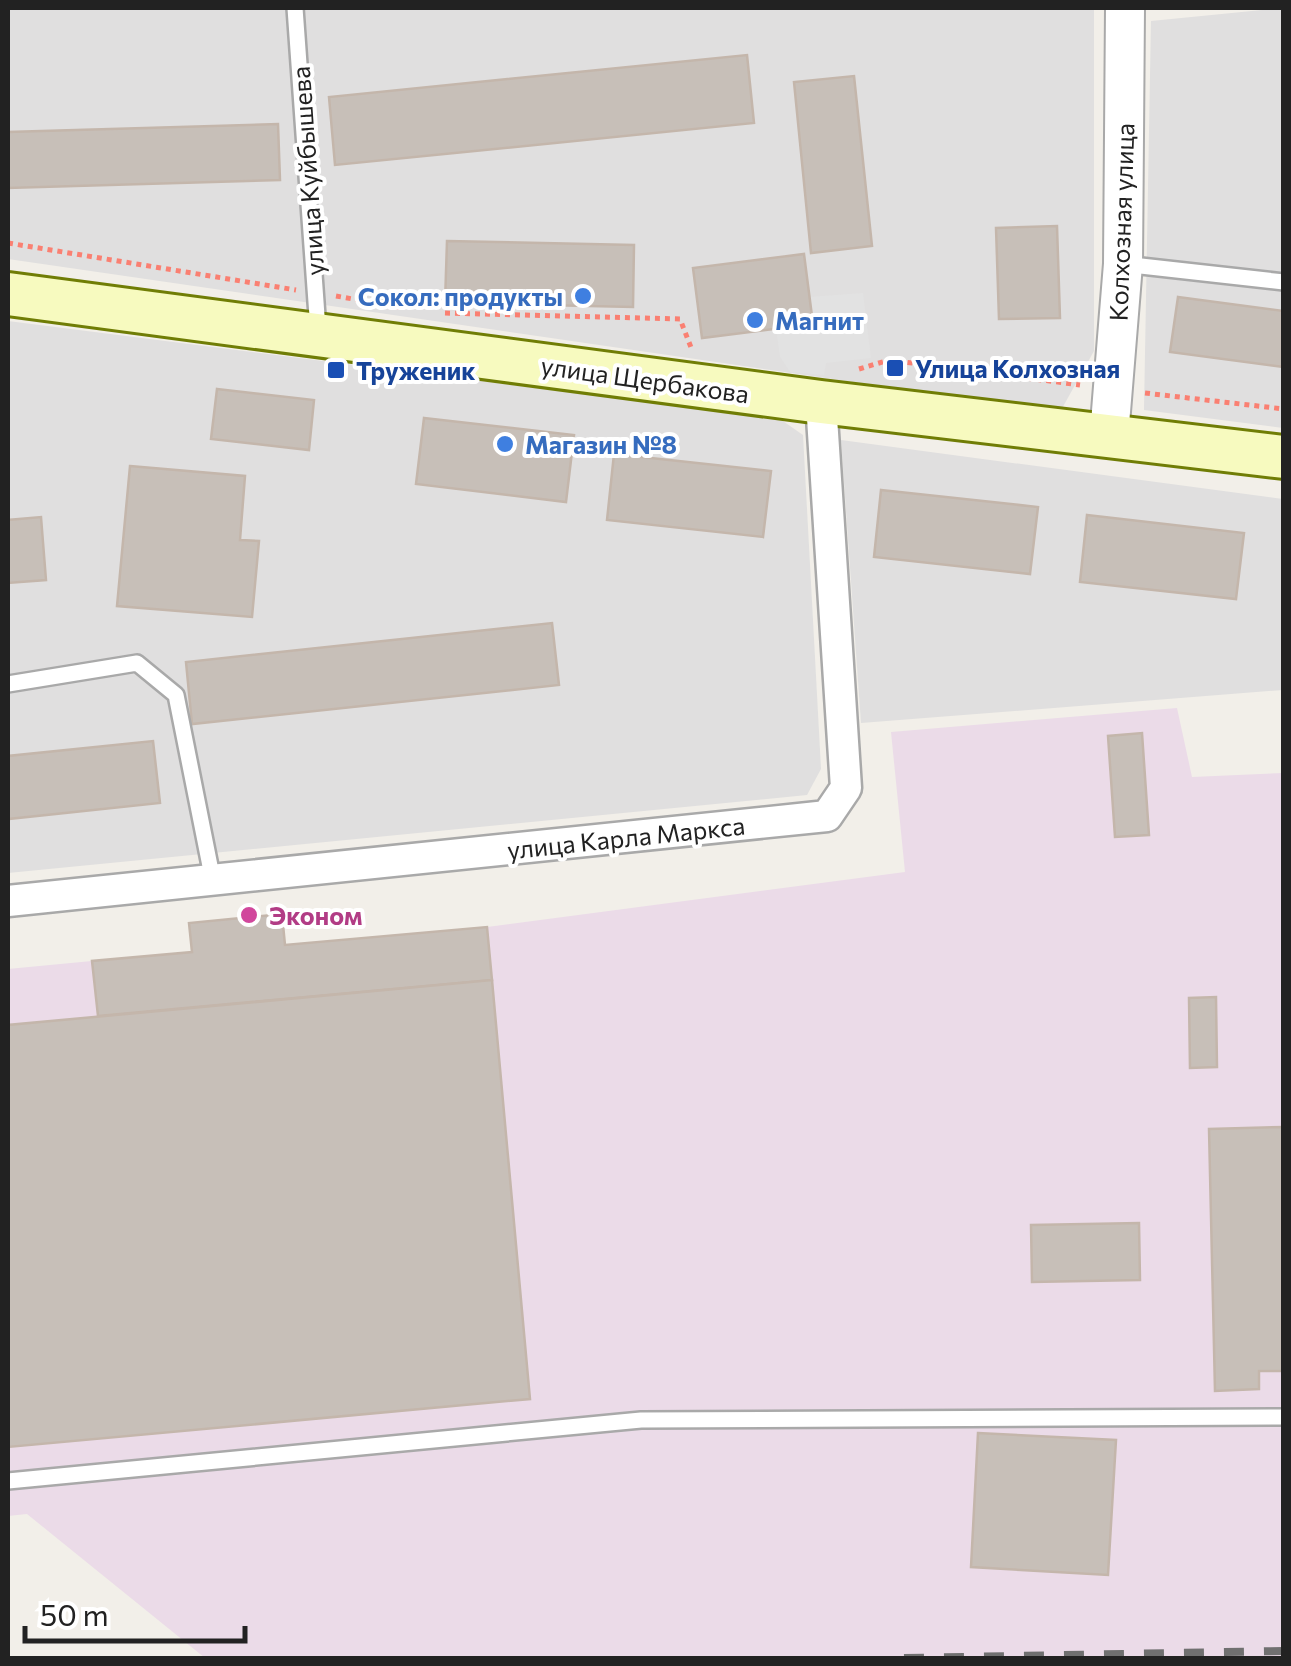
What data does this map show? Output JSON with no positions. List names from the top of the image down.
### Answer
{
  "streets": {
    "main road": ["улица Щербакова"],
    "street": ["Колхозная улица", "улица Карла Маркса"],
    "lane": ["улица Куйбышева"]
  },
  "crossings": [
    ["улица Куйбышева", "улица Щербакова"],
    ["Колхозная улица", "улица Щербакова"],
    ["улица Щербакова", "улица Карла Маркса"]
  ],
  "places": {
    "other": [
      "Сокол: продукты",
      "Магнит",
      "Магазин №8",
      "Эконом"
    ],
    "transit": ["Улица Колхозная", "Труженик"]
  },
  "scale_bar": "50 m"
}
